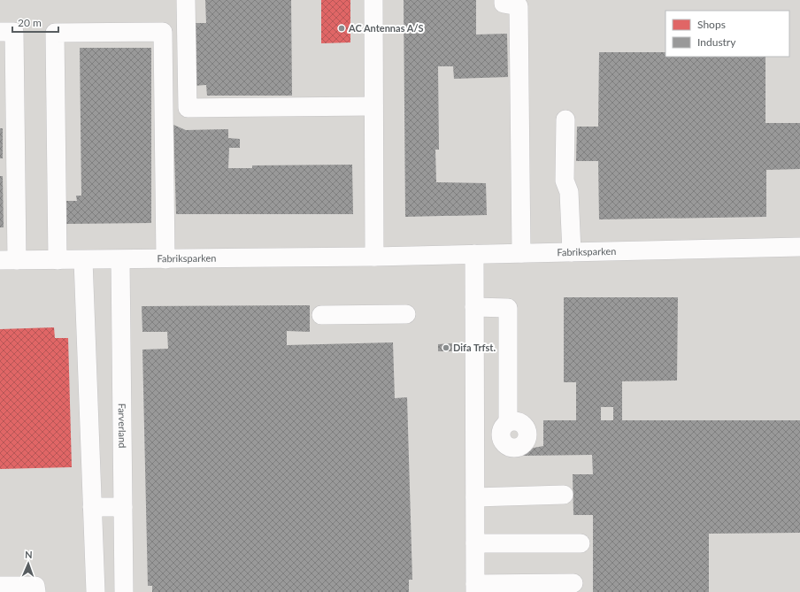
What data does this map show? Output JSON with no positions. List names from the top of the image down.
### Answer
{
  "streets": {
    "street": ["Fabriksparken", "Farverland"]
  },
  "crossings": [
    ["Fabriksparken", "Farverland"]
  ],
  "places": ["AC Antennas A/S", "Difa Trfst."],
  "legend": ["Shops", "Industry"],
  "scale_bar": "20 m",
  "north": "top"
}
